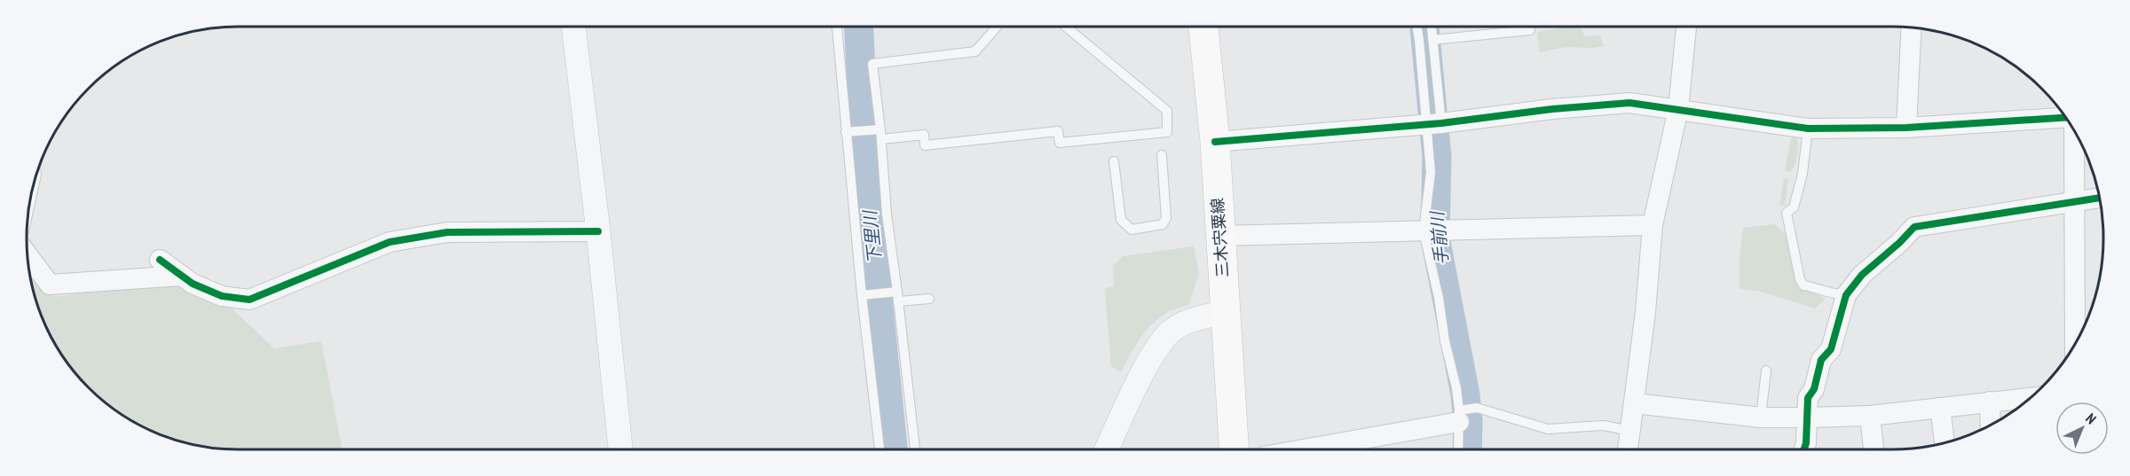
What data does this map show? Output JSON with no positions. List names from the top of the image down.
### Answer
{
  "streets": {
    "main road": ["三木宍粟線"]
  },
  "water": ["下里川", "手前川"],
  "north": "top right"
}
